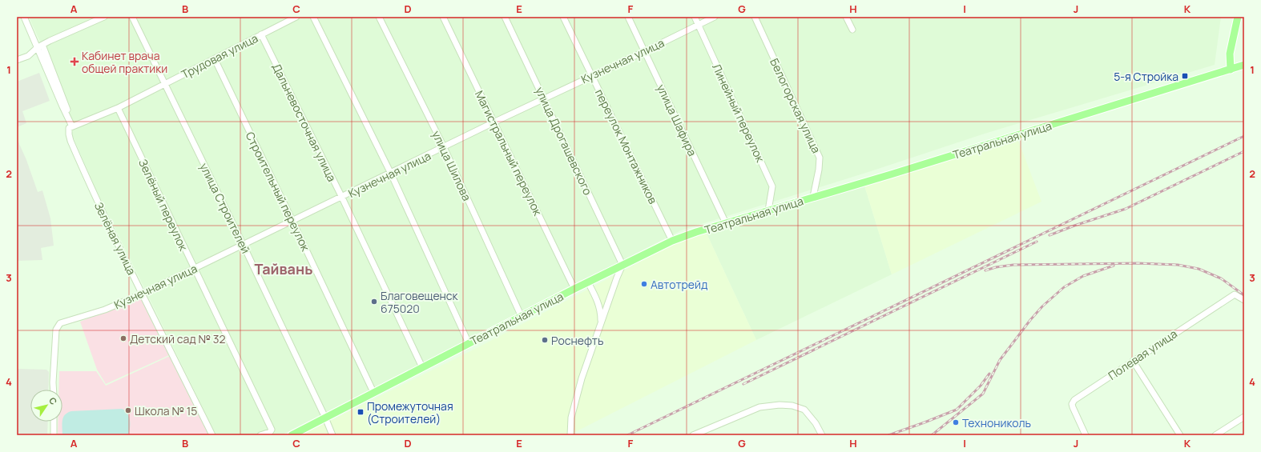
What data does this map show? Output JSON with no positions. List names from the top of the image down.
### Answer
{
  "streets": {
    "main road": ["Театральная улица"],
    "street": [
      "Трудовая улица",
      "Кузнечная улица",
      "Белогорская улица",
      "Линейный переулок",
      "улица Шафира",
      "Дальневосточная улица",
      "улица Дрогашевского",
      "переулок Монтажников",
      "Магистральный переулок",
      "улица Шилова",
      "Строительный переулок",
      "Зелёный переулок",
      "улица Строителей",
      "Зелёная улица",
      "Полевая улица"
    ]
  },
  "crossings": [
    ["Трудовая улица", "Дальневосточная улица"],
    ["Трудовая улица", "Строительный переулок"],
    ["Трудовая улица", "Зелёный переулок"],
    ["Трудовая улица", "улица Строителей"],
    ["Трудовая улица", "Зелёная улица"],
    ["Кузнечная улица", "Линейный переулок"],
    ["Кузнечная улица", "улица Шафира"],
    ["Кузнечная улица", "Дальневосточная улица"],
    ["Кузнечная улица", "улица Дрогашевского"],
    ["Кузнечная улица", "переулок Монтажников"],
    ["Кузнечная улица", "Магистральный переулок"],
    ["Кузнечная улица", "улица Шилова"],
    ["Кузнечная улица", "Строительный переулок"],
    ["Кузнечная улица", "Зелёный переулок"],
    ["Кузнечная улица", "улица Строителей"],
    ["Кузнечная улица", "Зелёная улица"],
    ["Белогорская улица", "Театральная улица"],
    ["Линейный переулок", "Театральная улица"],
    ["улица Шафира", "Театральная улица"],
    ["Дальневосточная улица", "Театральная улица"],
    ["Театральная улица", "улица Дрогашевского"],
    ["Театральная улица", "переулок Монтажников"],
    ["Театральная улица", "Магистральный переулок"],
    ["Театральная улица", "улица Шилова"],
    ["Театральная улица", "Строительный переулок"],
    ["Театральная улица", "улица Строителей"]
  ],
  "districts": ["Тайвань"],
  "places": {
    "health": ["Кабинет врача общей практики"],
    "transit": ["5-я Стройка", "Промежуточная (Строителей)"],
    "other": [
      "Автотрейд",
      "Благовещенск 675020",
      "Детский сад № 32",
      "Роснефть",
      "Школа № 15",
      "Технониколь"
    ]
  },
  "north": "top right",
  "grid": {
    "columns": [
      "A",
      "B",
      "C",
      "D",
      "E",
      "F",
      "G",
      "H",
      "I",
      "J",
      "K"
    ],
    "rows": [
      "1",
      "2",
      "3",
      "4"
    ]
  }
}
